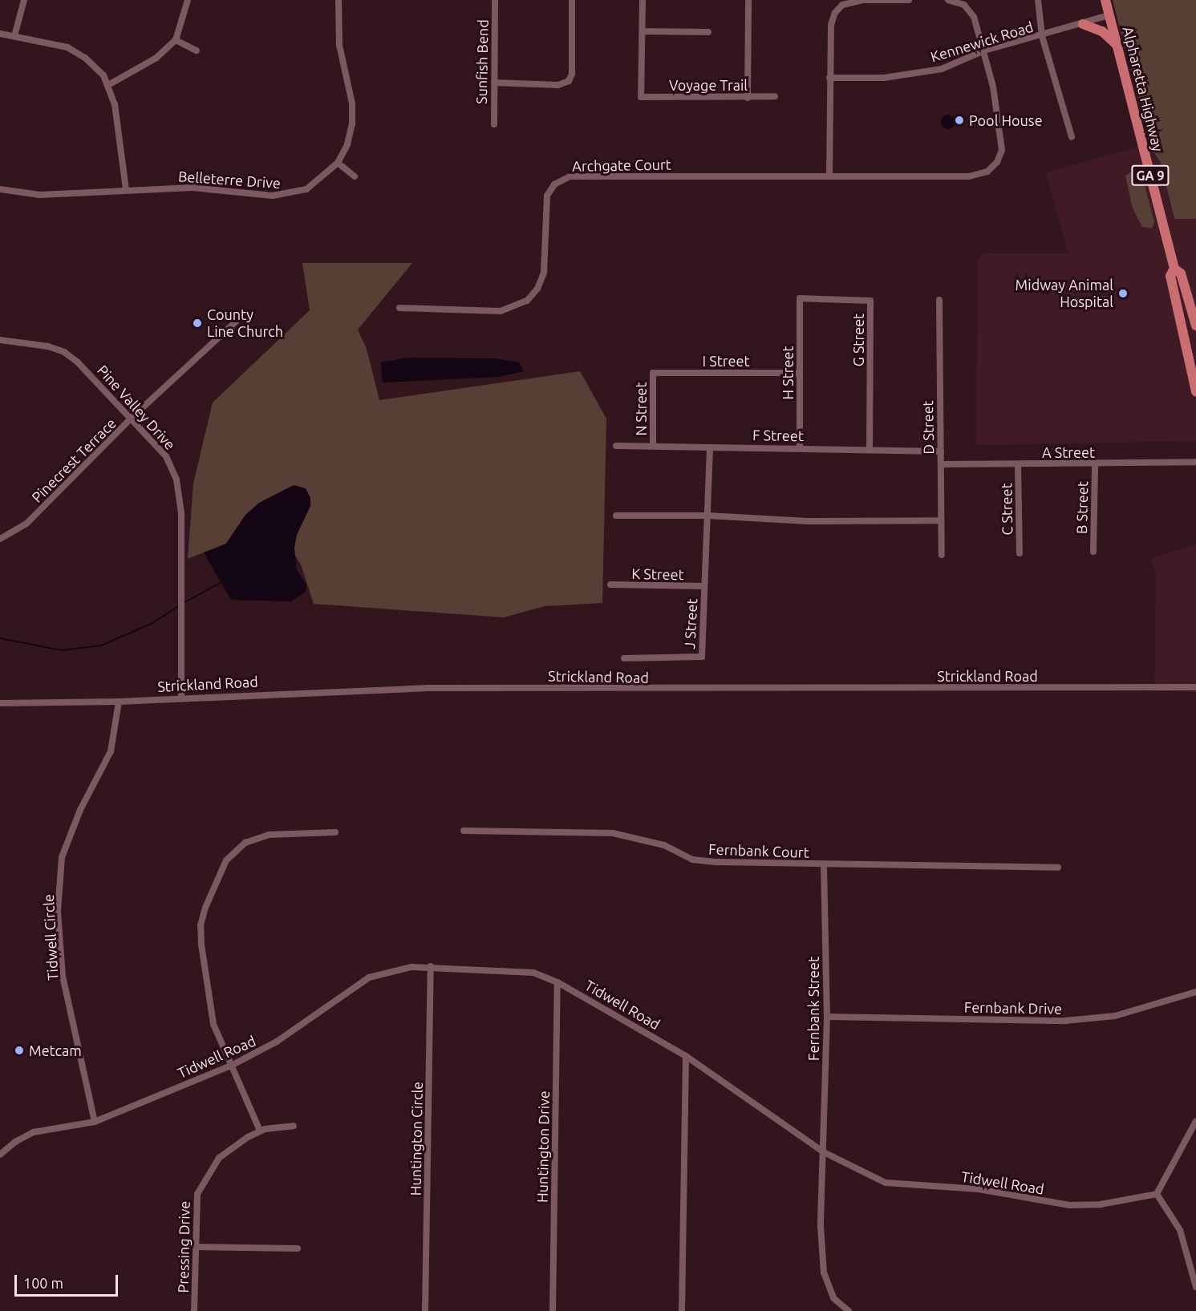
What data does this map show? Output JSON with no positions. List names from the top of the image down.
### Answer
{
  "streets": {
    "main road": ["Alpharetta Highway", "GA 9"],
    "street": [
      "Kennewick Road",
      "Sunfish Bend",
      "Voyage Trail",
      "Archgate Court",
      "Belleterre Drive",
      "G Street",
      "I Street",
      "H Street",
      "Pine Valley Drive",
      "N Street",
      "D Street",
      "F Street",
      "A Street",
      "Pinecrest Terrace",
      "B Street",
      "C Street",
      "K Street",
      "J Street",
      "Strickland Road",
      "Fernbank Court",
      "Tidwell Circle",
      "Tidwell Road",
      "Fernbank Drive",
      "Fernbank Street",
      "Huntington Circle",
      "Huntington Drive",
      "Pressing Drive"
    ]
  },
  "crossings": [
    ["Kennewick Road", "Alpharetta Highway"],
    ["Kennewick Road", "Archgate Court"],
    ["Alpharetta Highway", "GA 9"],
    ["G Street", "H Street"],
    ["G Street", "F Street"],
    ["I Street", "H Street"],
    ["I Street", "N Street"],
    ["H Street", "F Street"],
    ["Pine Valley Drive", "Pinecrest Terrace"],
    ["Pine Valley Drive", "Strickland Road"],
    ["N Street", "F Street"],
    ["D Street", "F Street"],
    ["D Street", "A Street"],
    ["A Street", "B Street"],
    ["A Street", "C Street"],
    ["K Street", "J Street"],
    ["Strickland Road", "Tidwell Circle"],
    ["Fernbank Court", "Fernbank Street"],
    ["Tidwell Circle", "Tidwell Road"],
    ["Tidwell Road", "Fernbank Street"],
    ["Tidwell Road", "Huntington Circle"],
    ["Tidwell Road", "Huntington Drive"],
    ["Fernbank Drive", "Fernbank Street"]
  ],
  "places": [
    "Pool House",
    "Midway Animal Hospital",
    "County Line Church",
    "Metcam"
  ],
  "scale_bar": "100 m"
}
